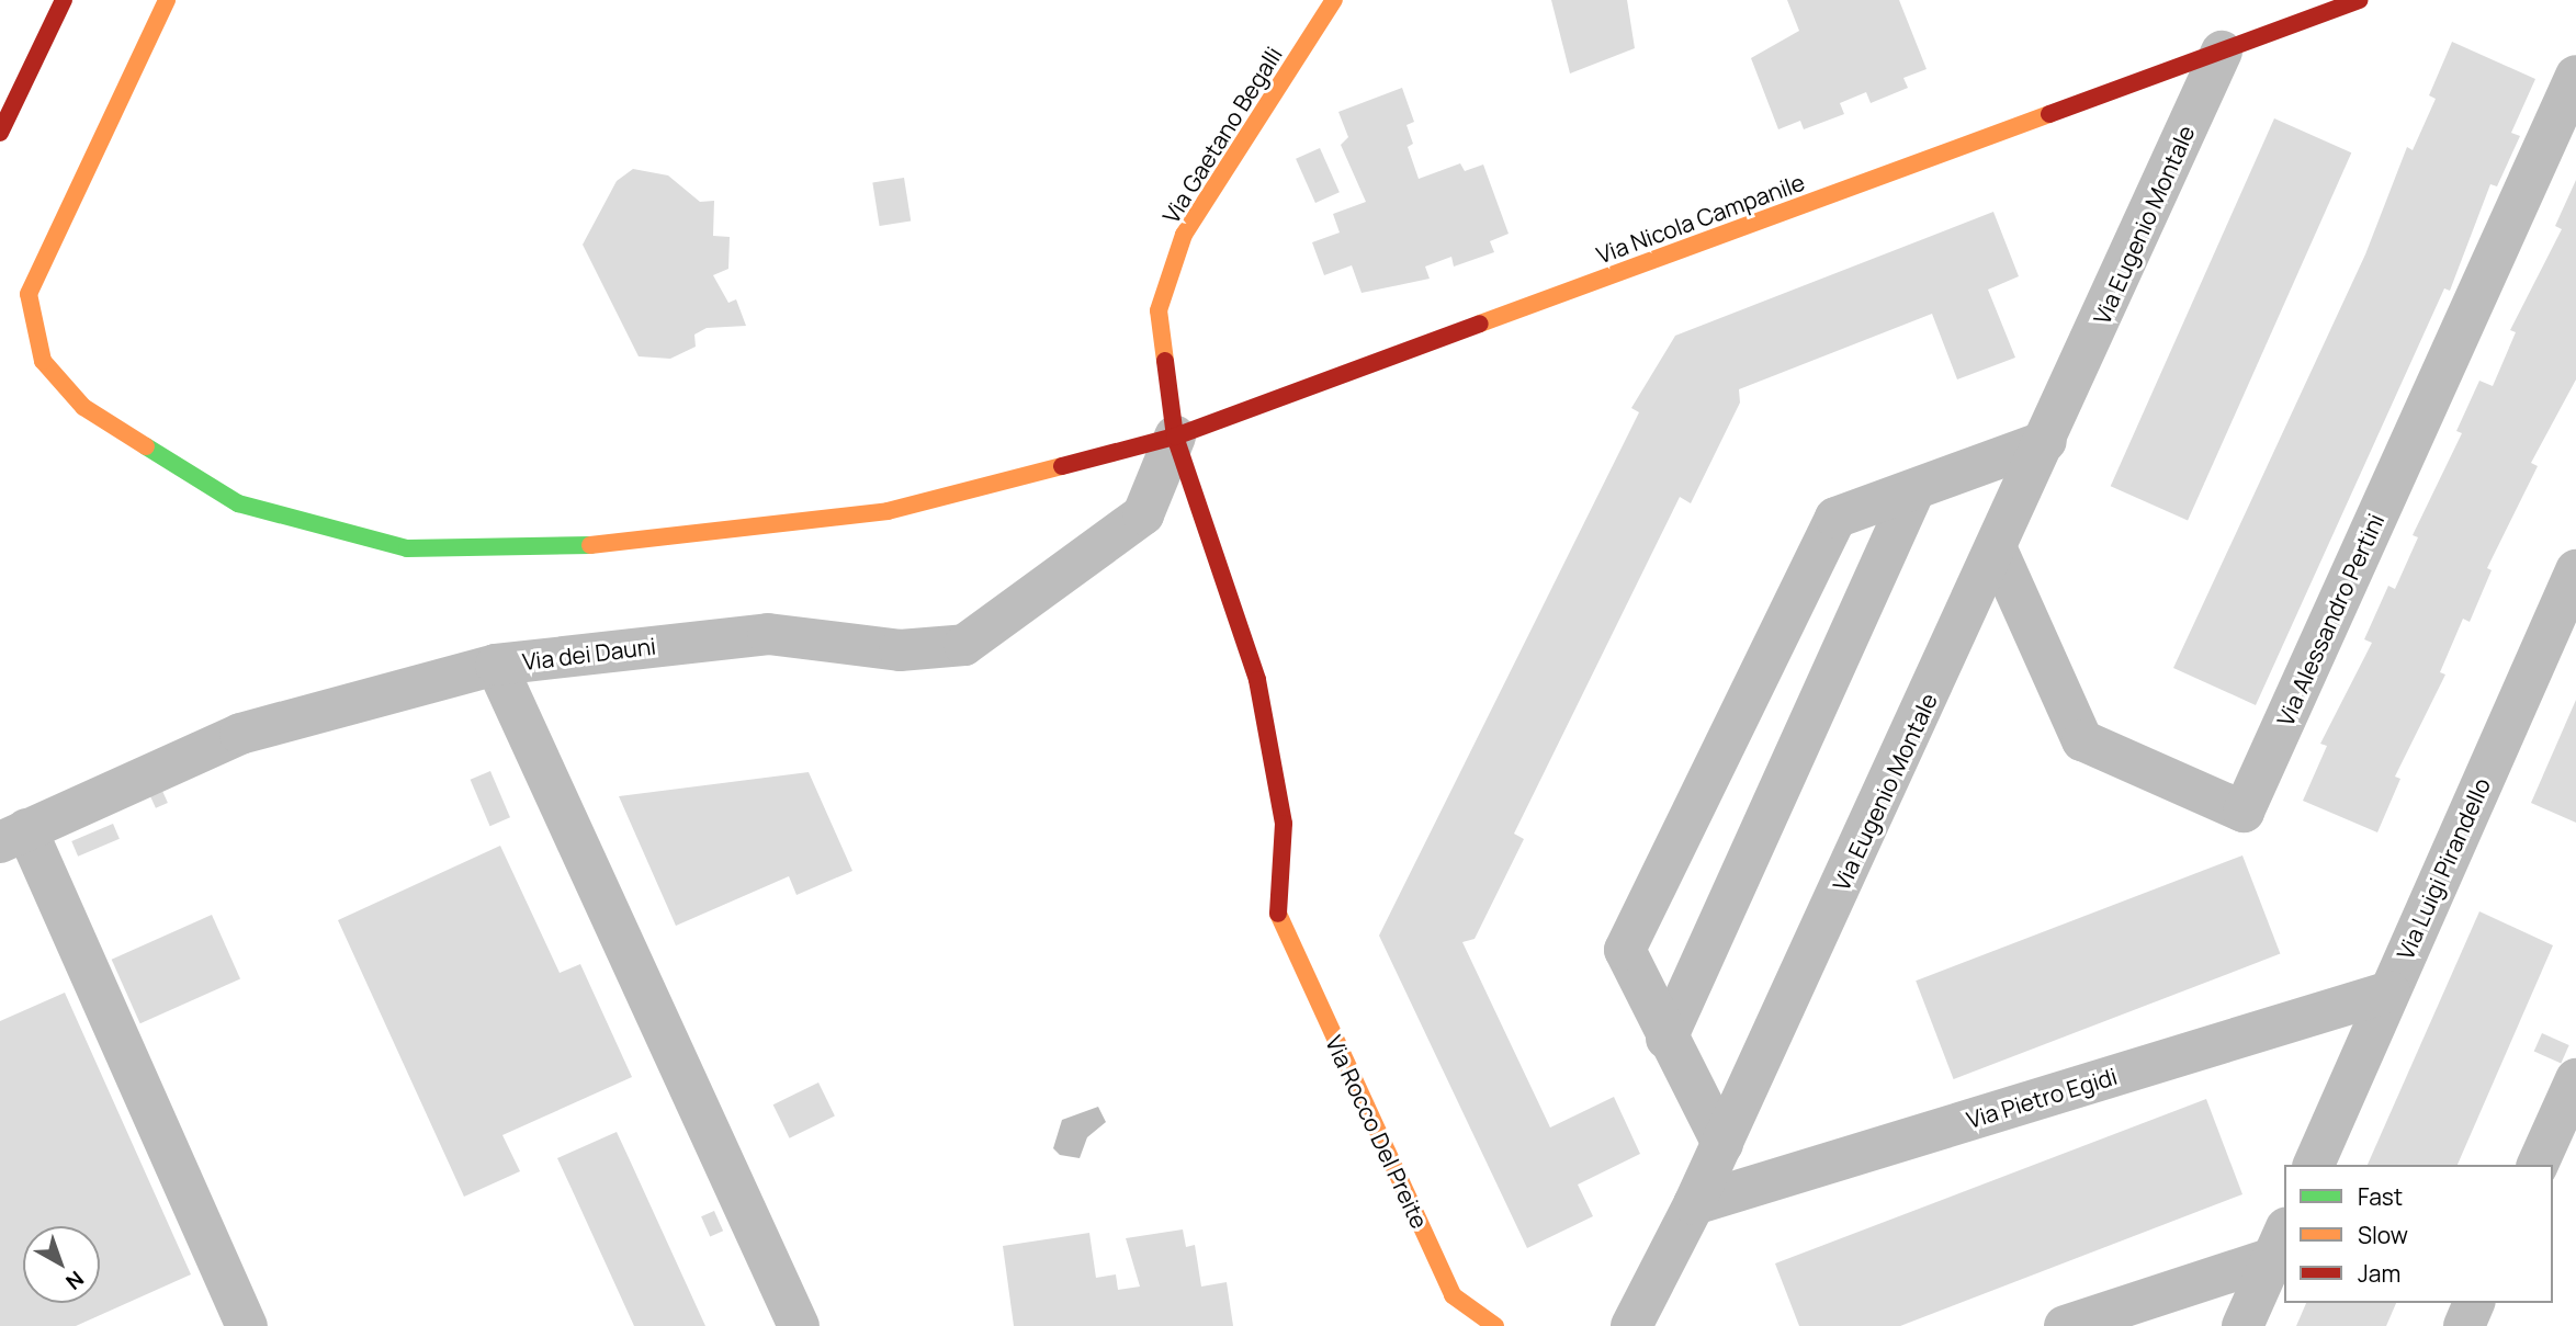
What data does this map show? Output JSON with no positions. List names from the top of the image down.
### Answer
{
  "streets": {
    "street": [
      "Via Gaetano Begalli",
      "Via Nicola Campanile",
      "Via Eugenio Montale",
      "Via Alessandro Pertini",
      "Via dei Dauni",
      "Via Luigi Pirandello",
      "Via Pietro Egidi",
      "Via Rocco Del Preite"
    ]
  },
  "crossings": [
    ["Via Gaetano Begalli", "Via Nicola Campanile"],
    ["Via Gaetano Begalli", "Via dei Dauni"],
    ["Via Gaetano Begalli", "Via Rocco Del Preite"],
    ["Via Nicola Campanile", "Via Eugenio Montale"],
    ["Via Nicola Campanile", "Via dei Dauni"],
    ["Via Eugenio Montale", "Via Alessandro Pertini"],
    ["Via Eugenio Montale", "Via Pietro Egidi"],
    ["Via Luigi Pirandello", "Via Pietro Egidi"]
  ],
  "legend": ["Fast", "Slow", "Jam"],
  "north": "bottom right"
}
